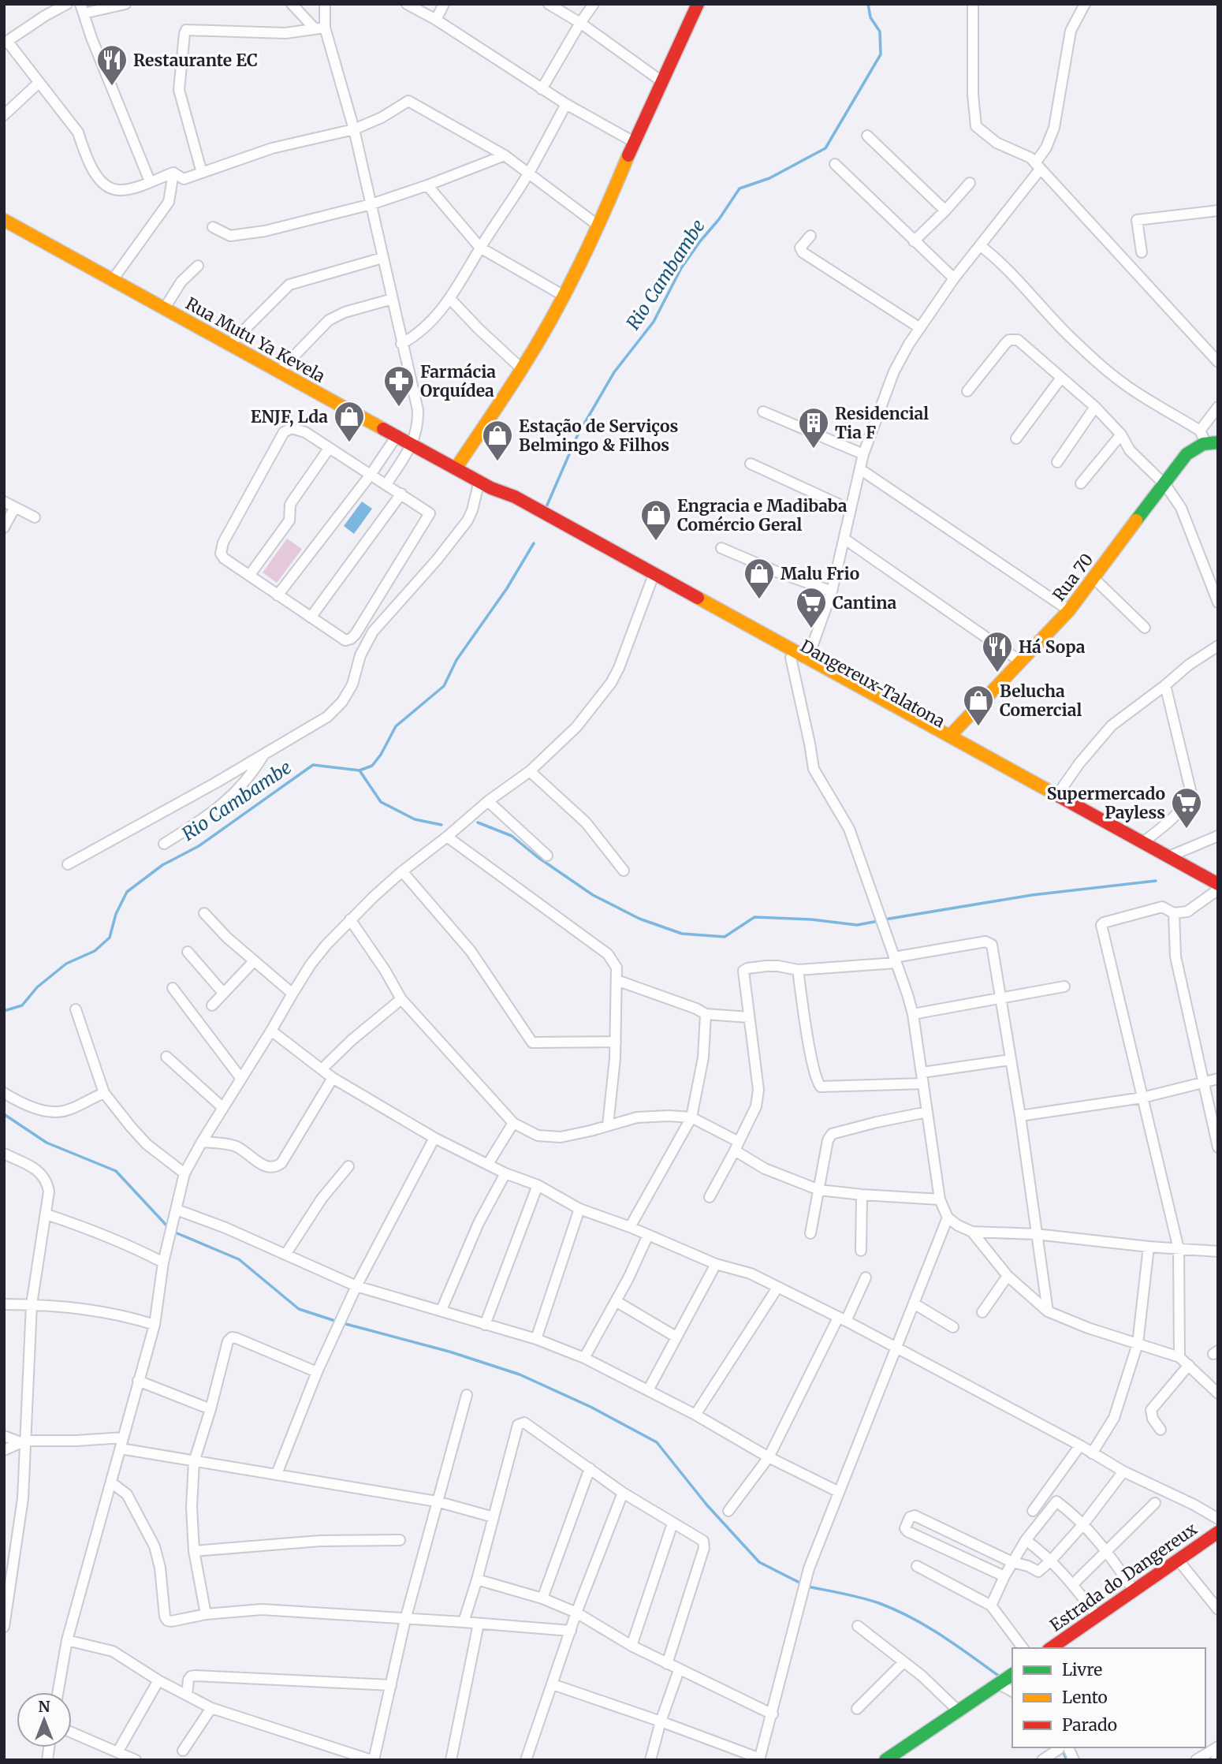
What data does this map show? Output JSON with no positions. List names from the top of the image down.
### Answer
{
  "streets": {
    "main road": [
      "Rua Mutu Ya Kevela",
      "Rua 70",
      "Dangereux-Talatona",
      "Estrada do Dangereux"
    ]
  },
  "crossings": [
    ["Rua Mutu Ya Kevela", "Dangereux-Talatona"],
    ["Rua 70", "Dangereux-Talatona"]
  ],
  "water": ["Rio Cambambe"],
  "places": {
    "restaurant": ["Restaurante EC", "Há Sopa"],
    "pharmacy": ["Farmácia Orquídea"],
    "shop": [
      "ENJF, Lda",
      "Estação de Serviços Belmingo & Filhos",
      "Engracia e Madibaba Comércio Geral",
      "Malu Frio",
      "Belucha Comercial"
    ],
    "building": ["Residencial Tia F"],
    "supermarket": ["Cantina", "Supermercado Payless"]
  },
  "legend": ["Livre", "Lento", "Parado"],
  "north": "top"
}
